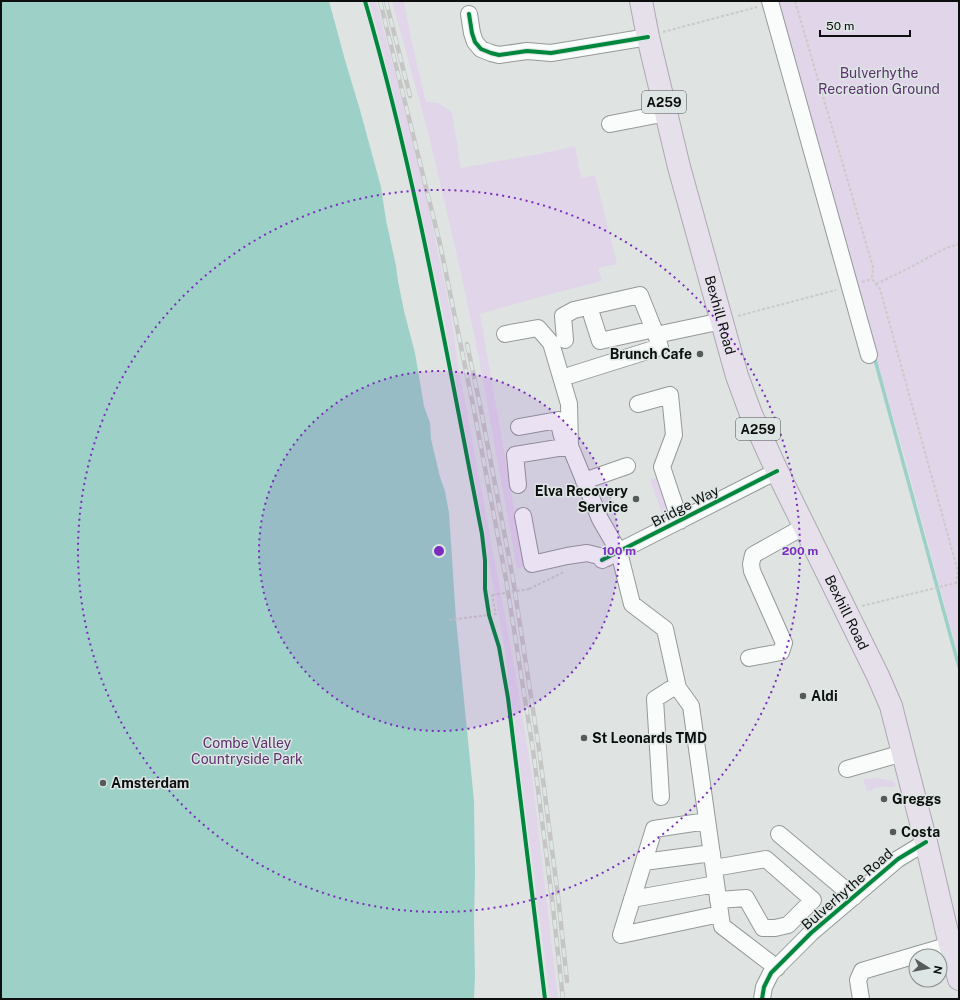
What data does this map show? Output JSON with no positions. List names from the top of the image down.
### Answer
{
  "streets": {
    "highway": ["A259", "Bexhill Road"],
    "street": ["Bridge Way", "Bulverhythe Road"]
  },
  "crossings": [
    ["Bexhill Road", "Bridge Way"],
    ["Bexhill Road", "Bulverhythe Road"]
  ],
  "parks": ["Bulverhythe Recreation Ground", "Combe Valley Countryside Park"],
  "places": [
    "Brunch Cafe",
    "Elva Recovery Service",
    "Aldi",
    "St Leonards TMD",
    "Amsterdam",
    "Greggs",
    "Costa"
  ],
  "scale_bar": "50 m",
  "north": "right",
  "rings": ["100 m", "200 m"]
}
